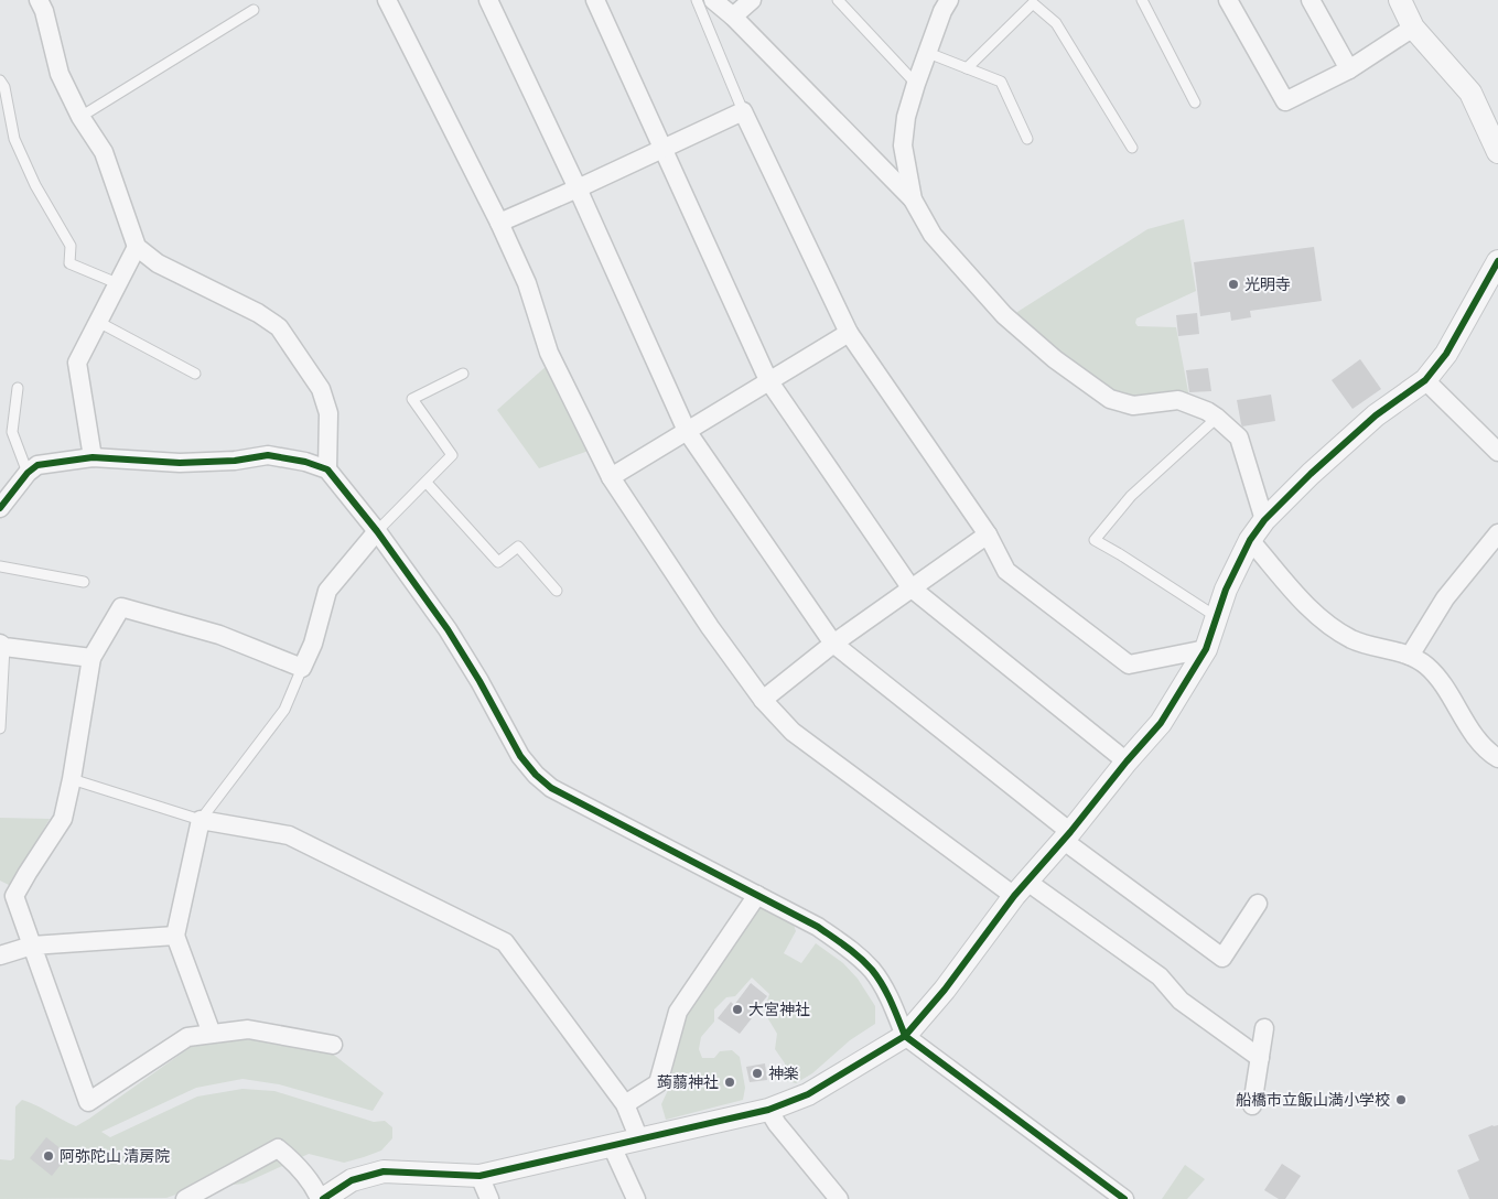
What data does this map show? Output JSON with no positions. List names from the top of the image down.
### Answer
{
  "places": [
    "光明寺",
    "大宮神社",
    "神楽",
    "蒟蒻神社",
    "船橋市立飯山満小学校",
    "阿弥陀山 清房院"
  ]
}
